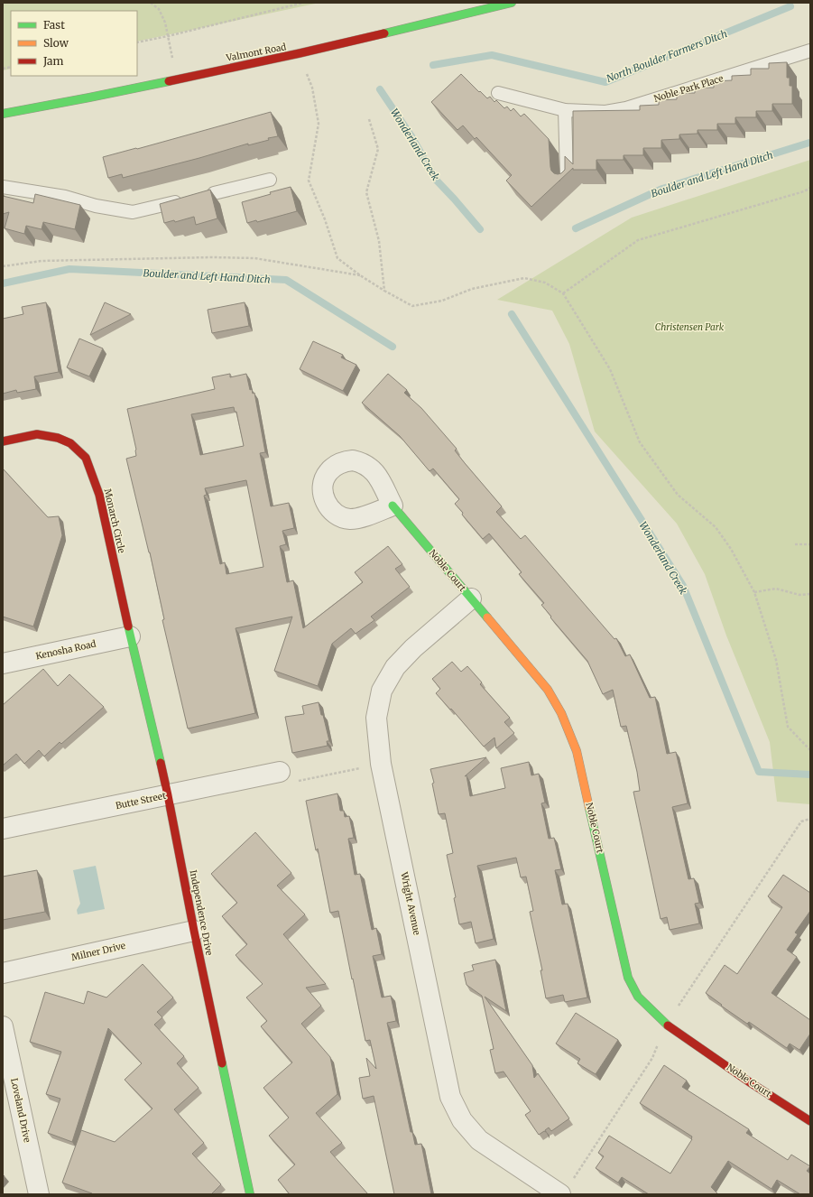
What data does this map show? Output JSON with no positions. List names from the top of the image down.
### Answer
{
  "streets": {
    "street": [
      "Valmont Road",
      "Monarch Circle",
      "Noble Court",
      "Kenosha Road",
      "Butte Street",
      "Wright Avenue",
      "Independence Drive",
      "Milner Drive",
      "Loveland Drive"
    ],
    "lane": ["Noble Park Place"]
  },
  "crossings": [
    ["Monarch Circle", "Kenosha Road"],
    ["Monarch Circle", "Independence Drive"],
    ["Noble Court", "Wright Avenue"],
    ["Kenosha Road", "Independence Drive"],
    ["Butte Street", "Independence Drive"],
    ["Independence Drive", "Milner Drive"]
  ],
  "water": ["North Boulder Farmers Ditch", "Wonderland Creek", "Boulder and Left Hand Ditch"],
  "parks": ["Christensen Park"],
  "legend": ["Fast", "Slow", "Jam"]
}
